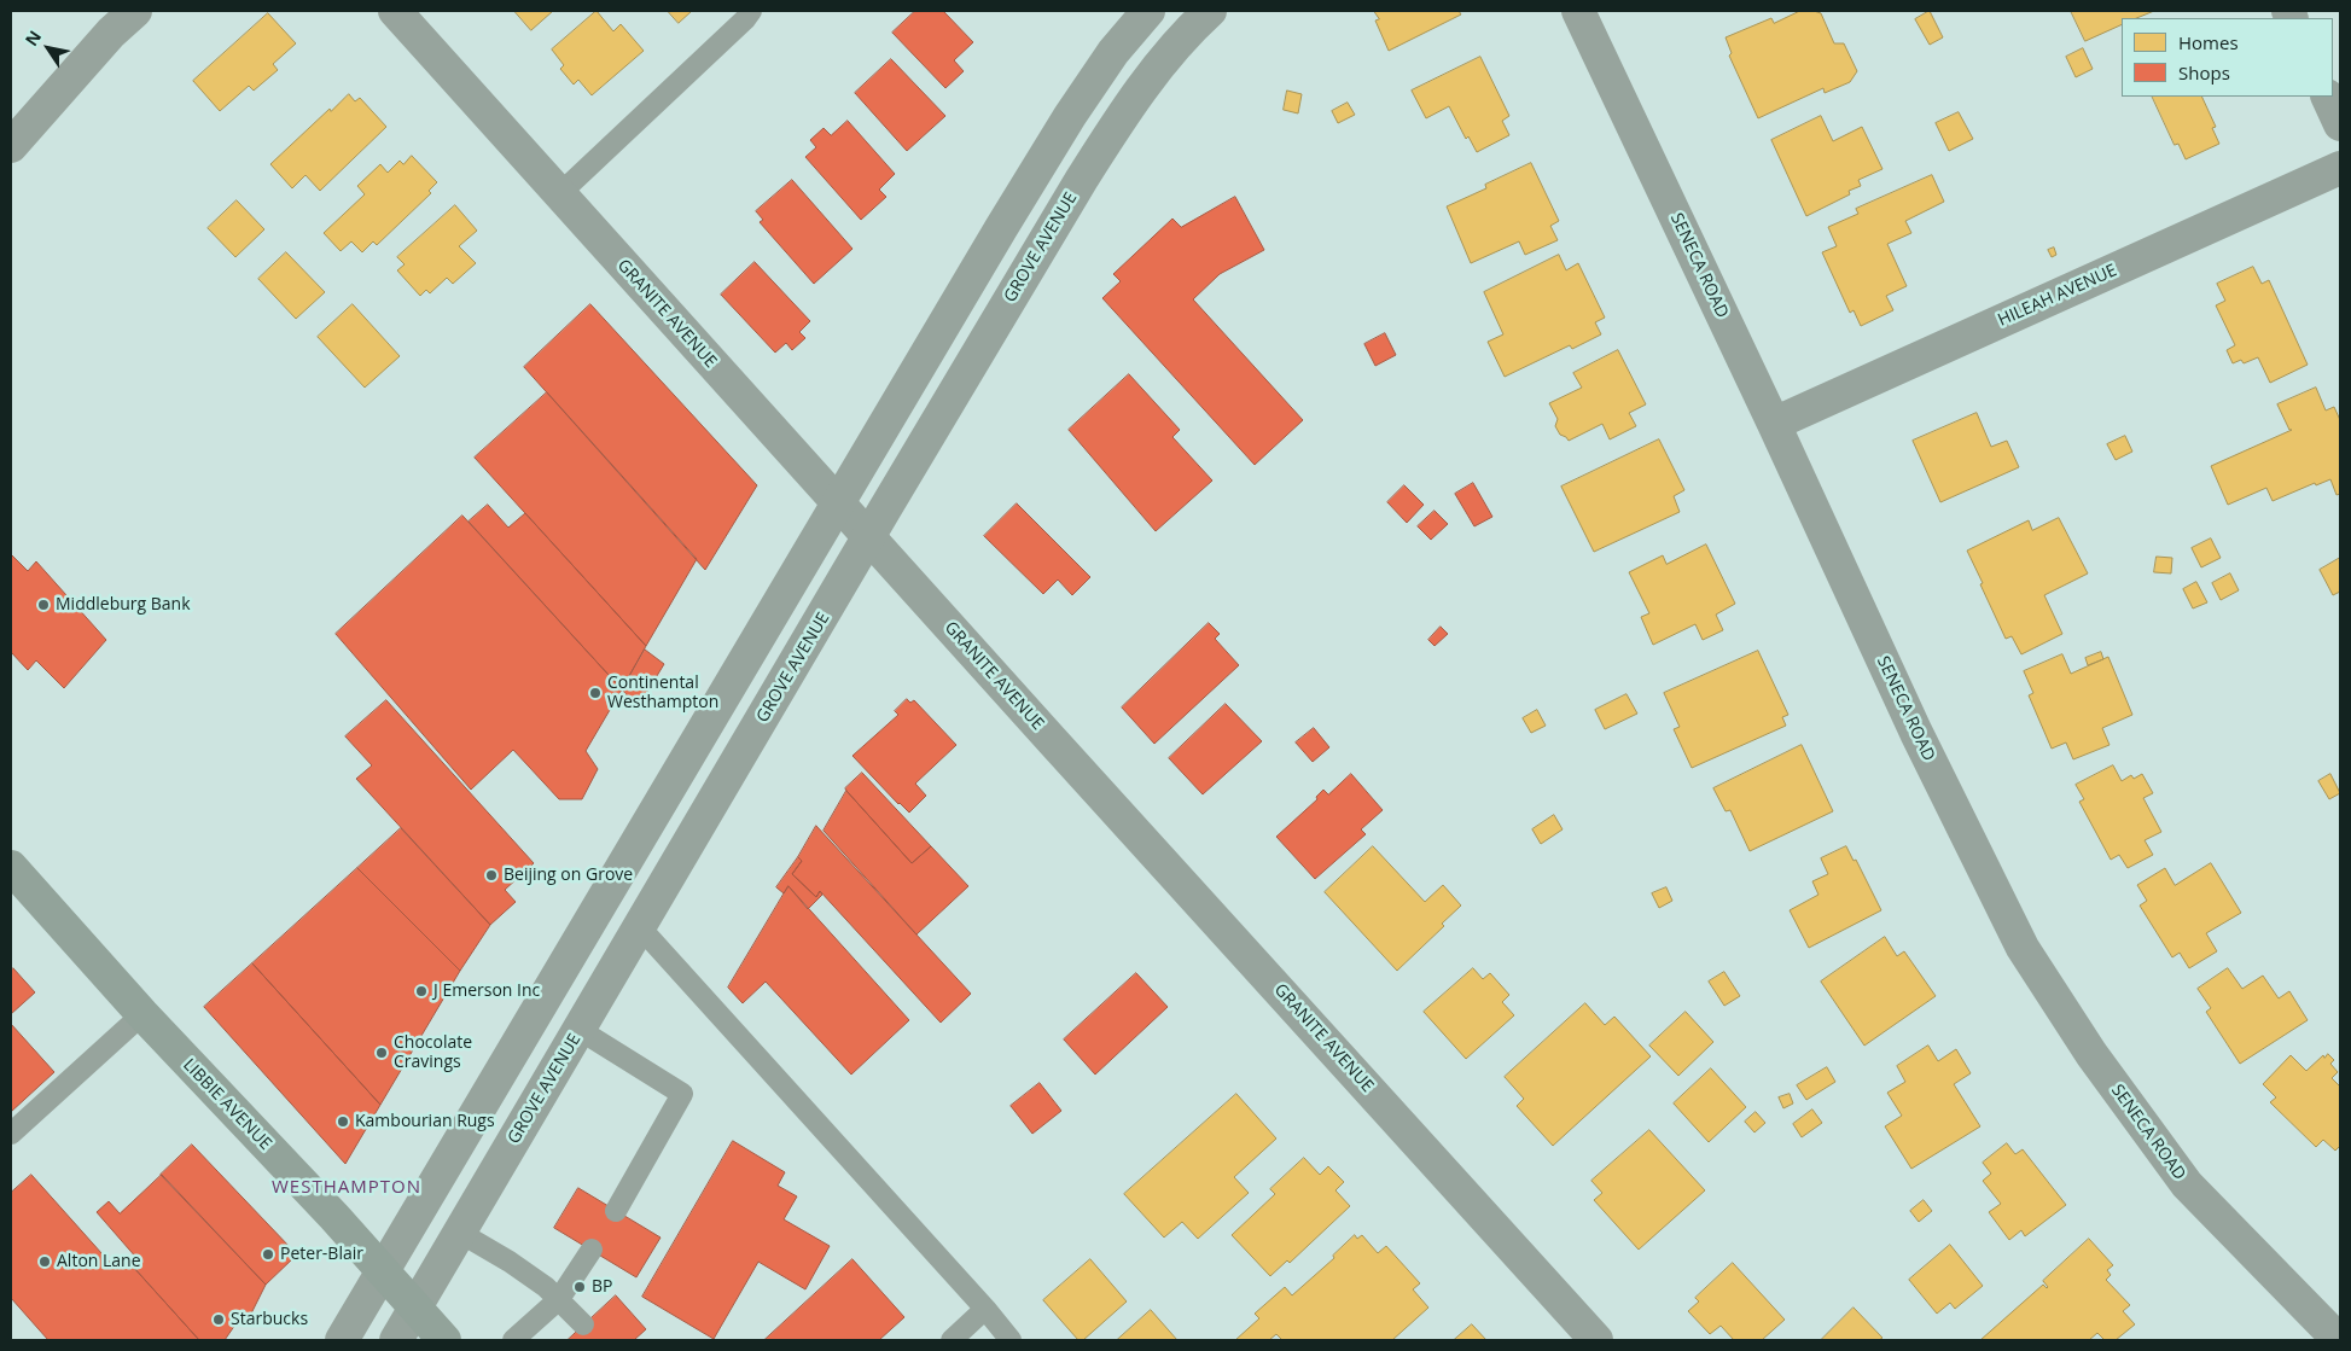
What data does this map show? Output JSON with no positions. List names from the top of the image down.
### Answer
{
  "streets": {
    "main road": ["LIBBIE AVENUE"],
    "street": [
      "GROVE AVENUE",
      "SENECA ROAD",
      "HILEAH AVENUE",
      "GRANITE AVENUE"
    ]
  },
  "crossings": [
    ["GROVE AVENUE", "GRANITE AVENUE"],
    ["GROVE AVENUE", "LIBBIE AVENUE"],
    ["SENECA ROAD", "HILEAH AVENUE"]
  ],
  "districts": ["WESTHAMPTON"],
  "places": [
    "Middleburg Bank",
    "Continental Westhampton",
    "Beijing on Grove",
    "J Emerson Inc",
    "Chocolate Cravings",
    "Kambourian Rugs",
    "Peter-Blair",
    "Alton Lane",
    "BP",
    "Starbucks"
  ],
  "legend": ["Homes", "Shops"],
  "north": "top left"
}
